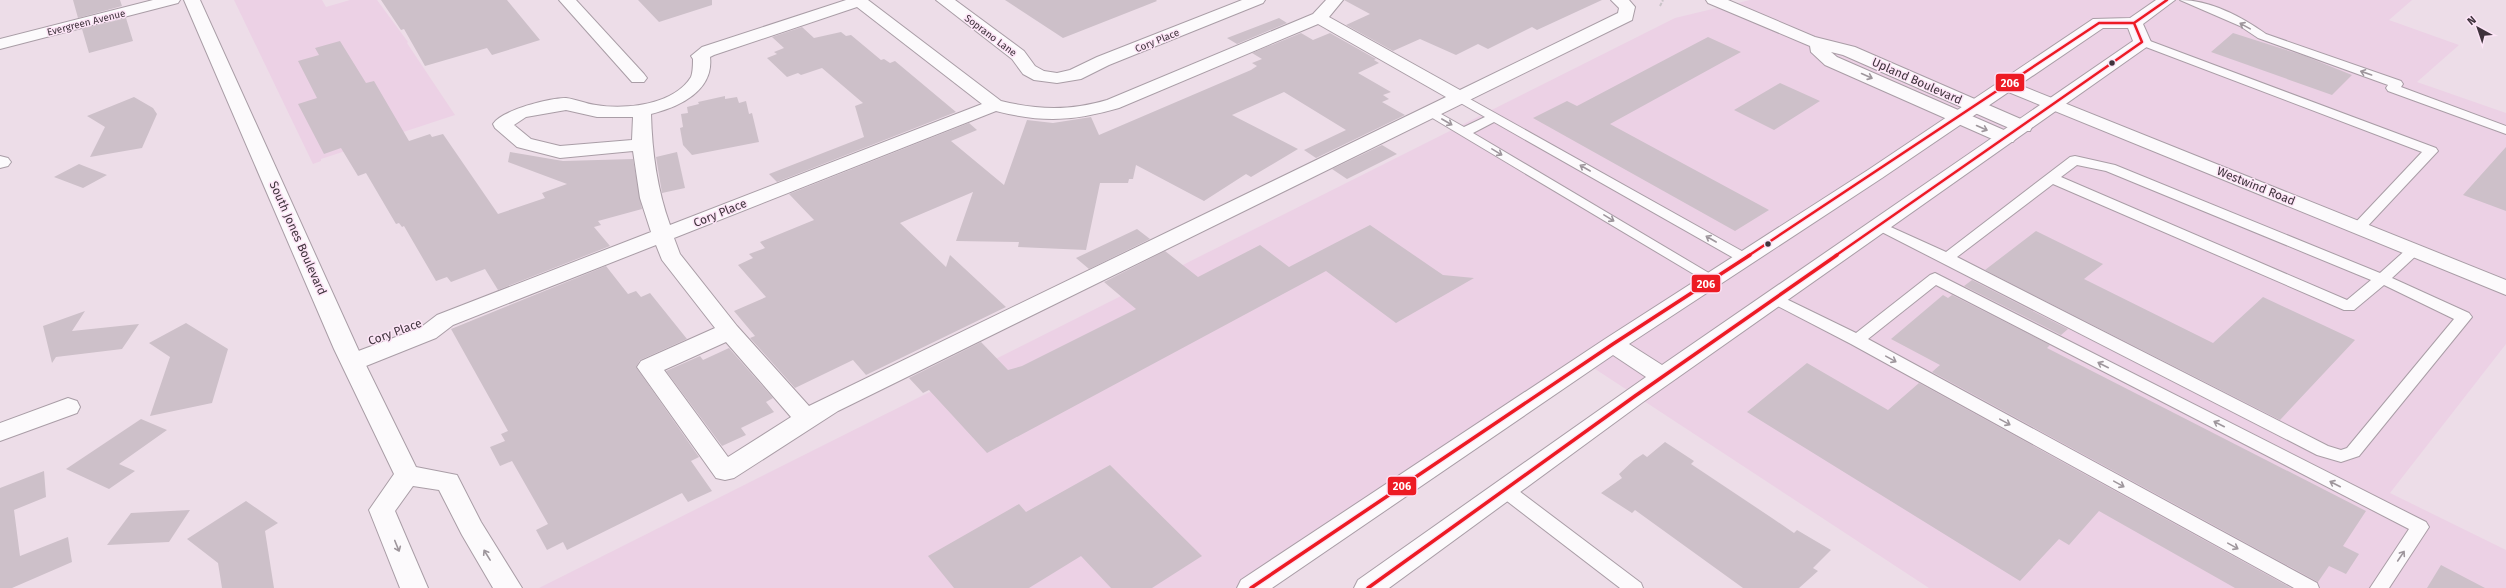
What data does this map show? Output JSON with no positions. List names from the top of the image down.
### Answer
{
  "streets": {
    "street": [
      "Evergreen Avenue",
      "Soprano Lane",
      "Cory Place",
      "Upland Boulevard",
      "Westwind Road",
      "South Jones Boulevard"
    ]
  },
  "crossings": [
    ["Soprano Lane", "Cory Place"],
    ["Cory Place", "South Jones Boulevard"]
  ],
  "lines": ["transit line 206"],
  "north": "top left"
}
